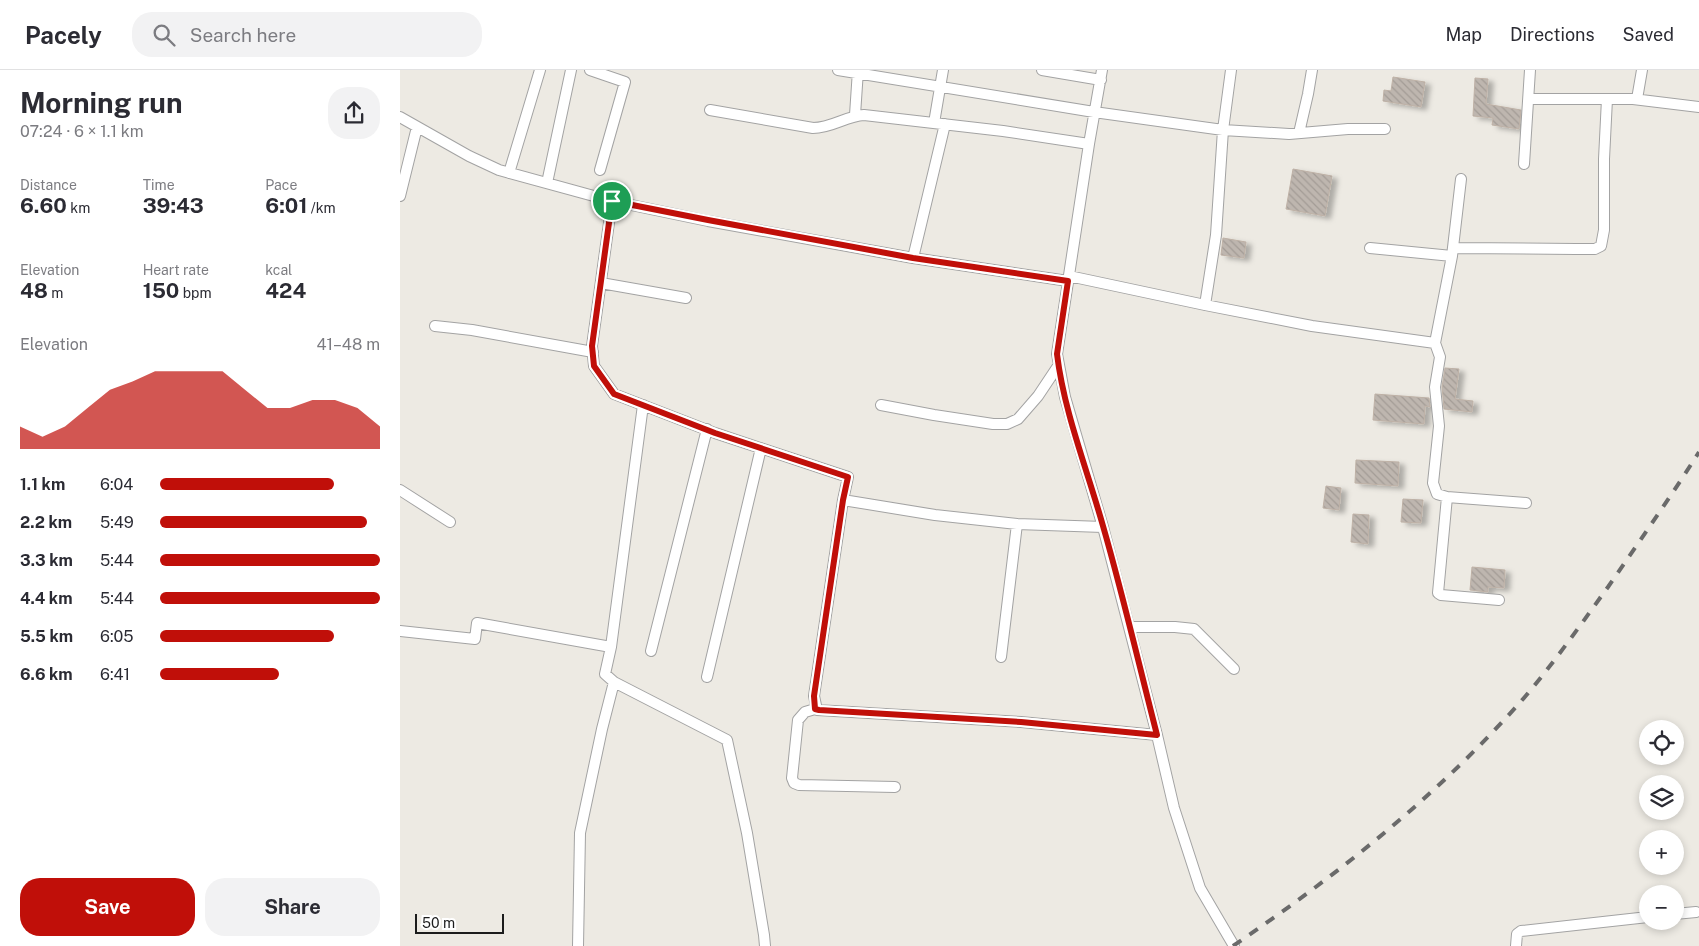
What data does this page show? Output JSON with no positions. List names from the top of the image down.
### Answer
{
  "scale_bar": "50 m",
  "page": {
    "header": "Pacely",
    "search": "Search here",
    "nav": ["Map", "Directions", "Saved"],
    "heading": ["Morning run", "07:24 · 6 × 1.1 km"],
    "stats": [
      ["Distance", "6.60 km"],
      ["Time", "39:43"],
      ["Pace", "6:01 /km"],
      ["Elevation", "48 m"],
      ["Heart rate", "150 bpm"],
      ["kcal", "424"]
    ],
    "chart": ["Elevation", "41–48 m"],
    "list": [
      {
        "name": "1.1 km",
        "note": "6:04"
      },
      {
        "name": "2.2 km",
        "note": "5:49"
      },
      {
        "name": "3.3 km",
        "note": "5:44"
      },
      {
        "name": "4.4 km",
        "note": "5:44"
      },
      {
        "name": "5.5 km",
        "note": "6:05"
      },
      {
        "name": "6.6 km",
        "note": "6:41"
      }
    ],
    "map_buttons": ["+", "−"],
    "buttons": ["Save", "Share"],
    "scale": "50 m"
  }
}
